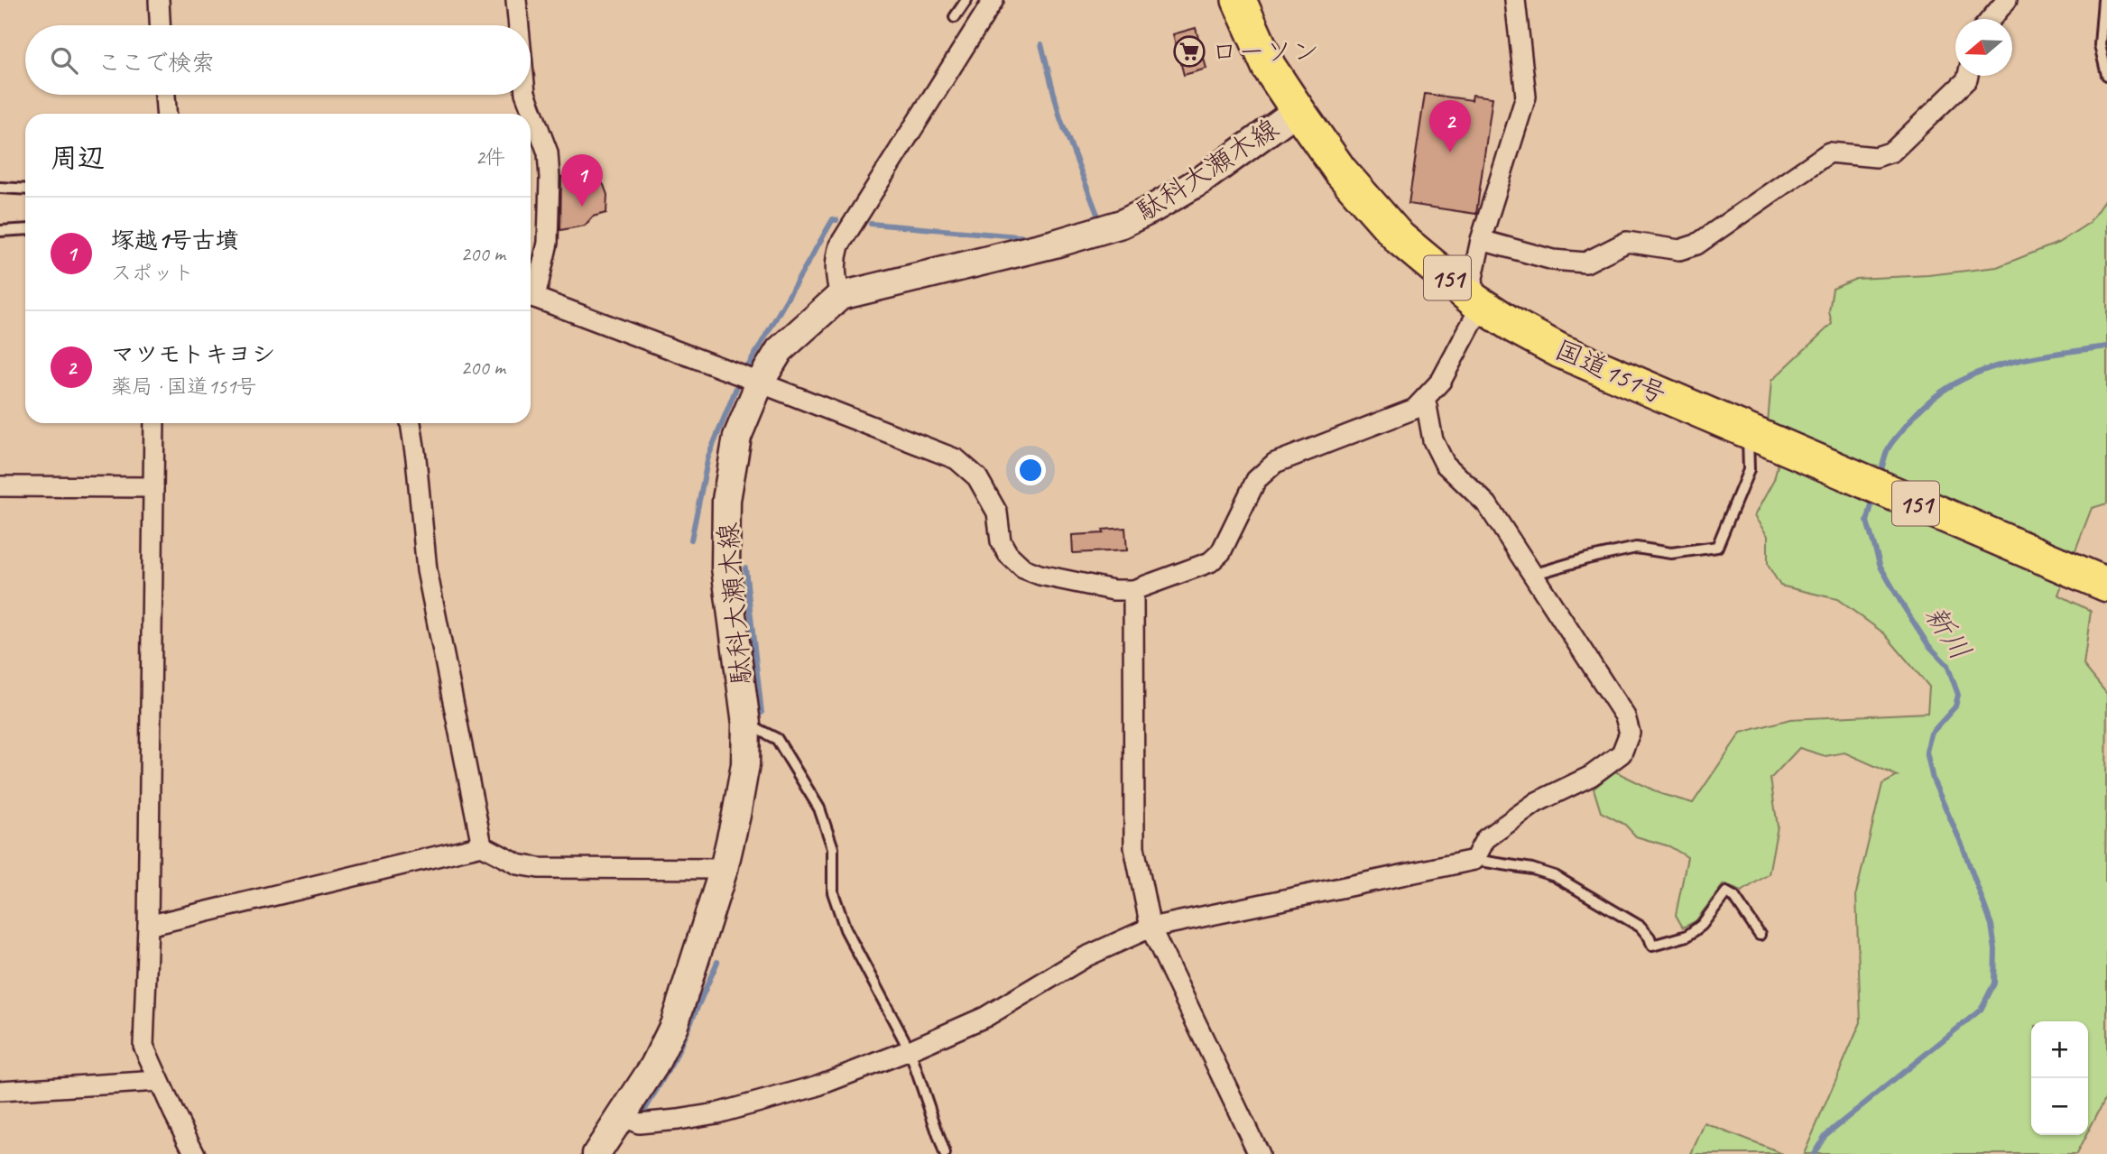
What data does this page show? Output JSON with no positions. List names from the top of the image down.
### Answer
{
  "streets": {
    "highway": ["151", "国道151号"],
    "main road": ["駄科大瀬木線"]
  },
  "crossings": [
    ["駄科大瀬木線", "国道151号"]
  ],
  "water": ["新川"],
  "places": {
    "supermarket": ["ローソン"]
  },
  "north": "left",
  "page": {
    "search": "ここで検索",
    "pins": ["2", "1"],
    "heading": ["周辺", "2件"],
    "list": [
      {
        "mark": "1",
        "name": "塚越1号古墳",
        "note": "スポット",
        "value": "200 m"
      },
      {
        "mark": "2",
        "name": "マツモトキヨシ",
        "note": "薬局 · 国道151号",
        "value": "200 m"
      }
    ],
    "map_buttons": ["+", "−"]
  }
}
